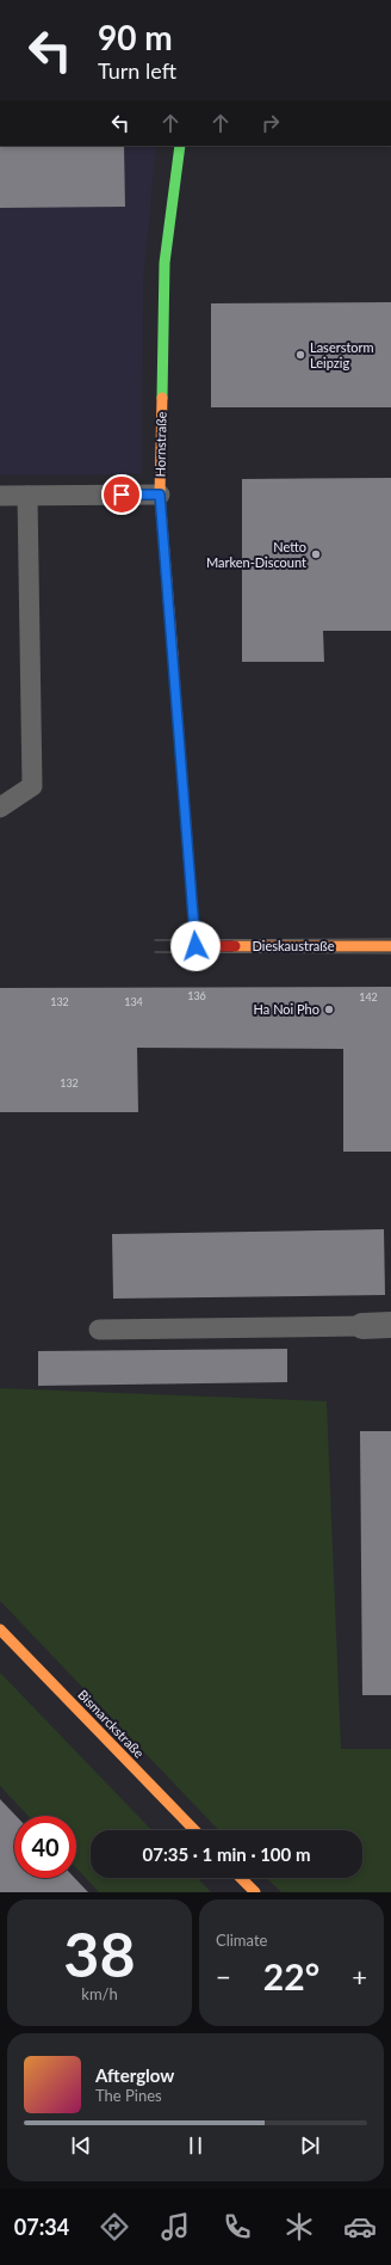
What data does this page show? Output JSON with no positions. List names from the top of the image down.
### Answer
{
  "streets": {
    "street": ["Hornstraße", "Dieskaustraße", "Bismarckstraße"]
  },
  "crossings": [
    ["Hornstraße", "Dieskaustraße"]
  ],
  "places": ["Laserstorm Leipzig", "Netto Marken-Discount", "Ha Noi Pho"],
  "house_numbers": [
    "136",
    "142",
    "132",
    "134",
    "132"
  ],
  "page": {
    "turn": ["90 m", "Turn left"],
    "limit": "40",
    "trip": "07:35 · 1 min · 100 m",
    "tile": [
      ["38", "km/h"],
      "Climate"
    ],
    "heat": ["−", "22°", "+"],
    "song": ["Afterglow", "The Pines"],
    "tabs": "07:34"
  }
}
